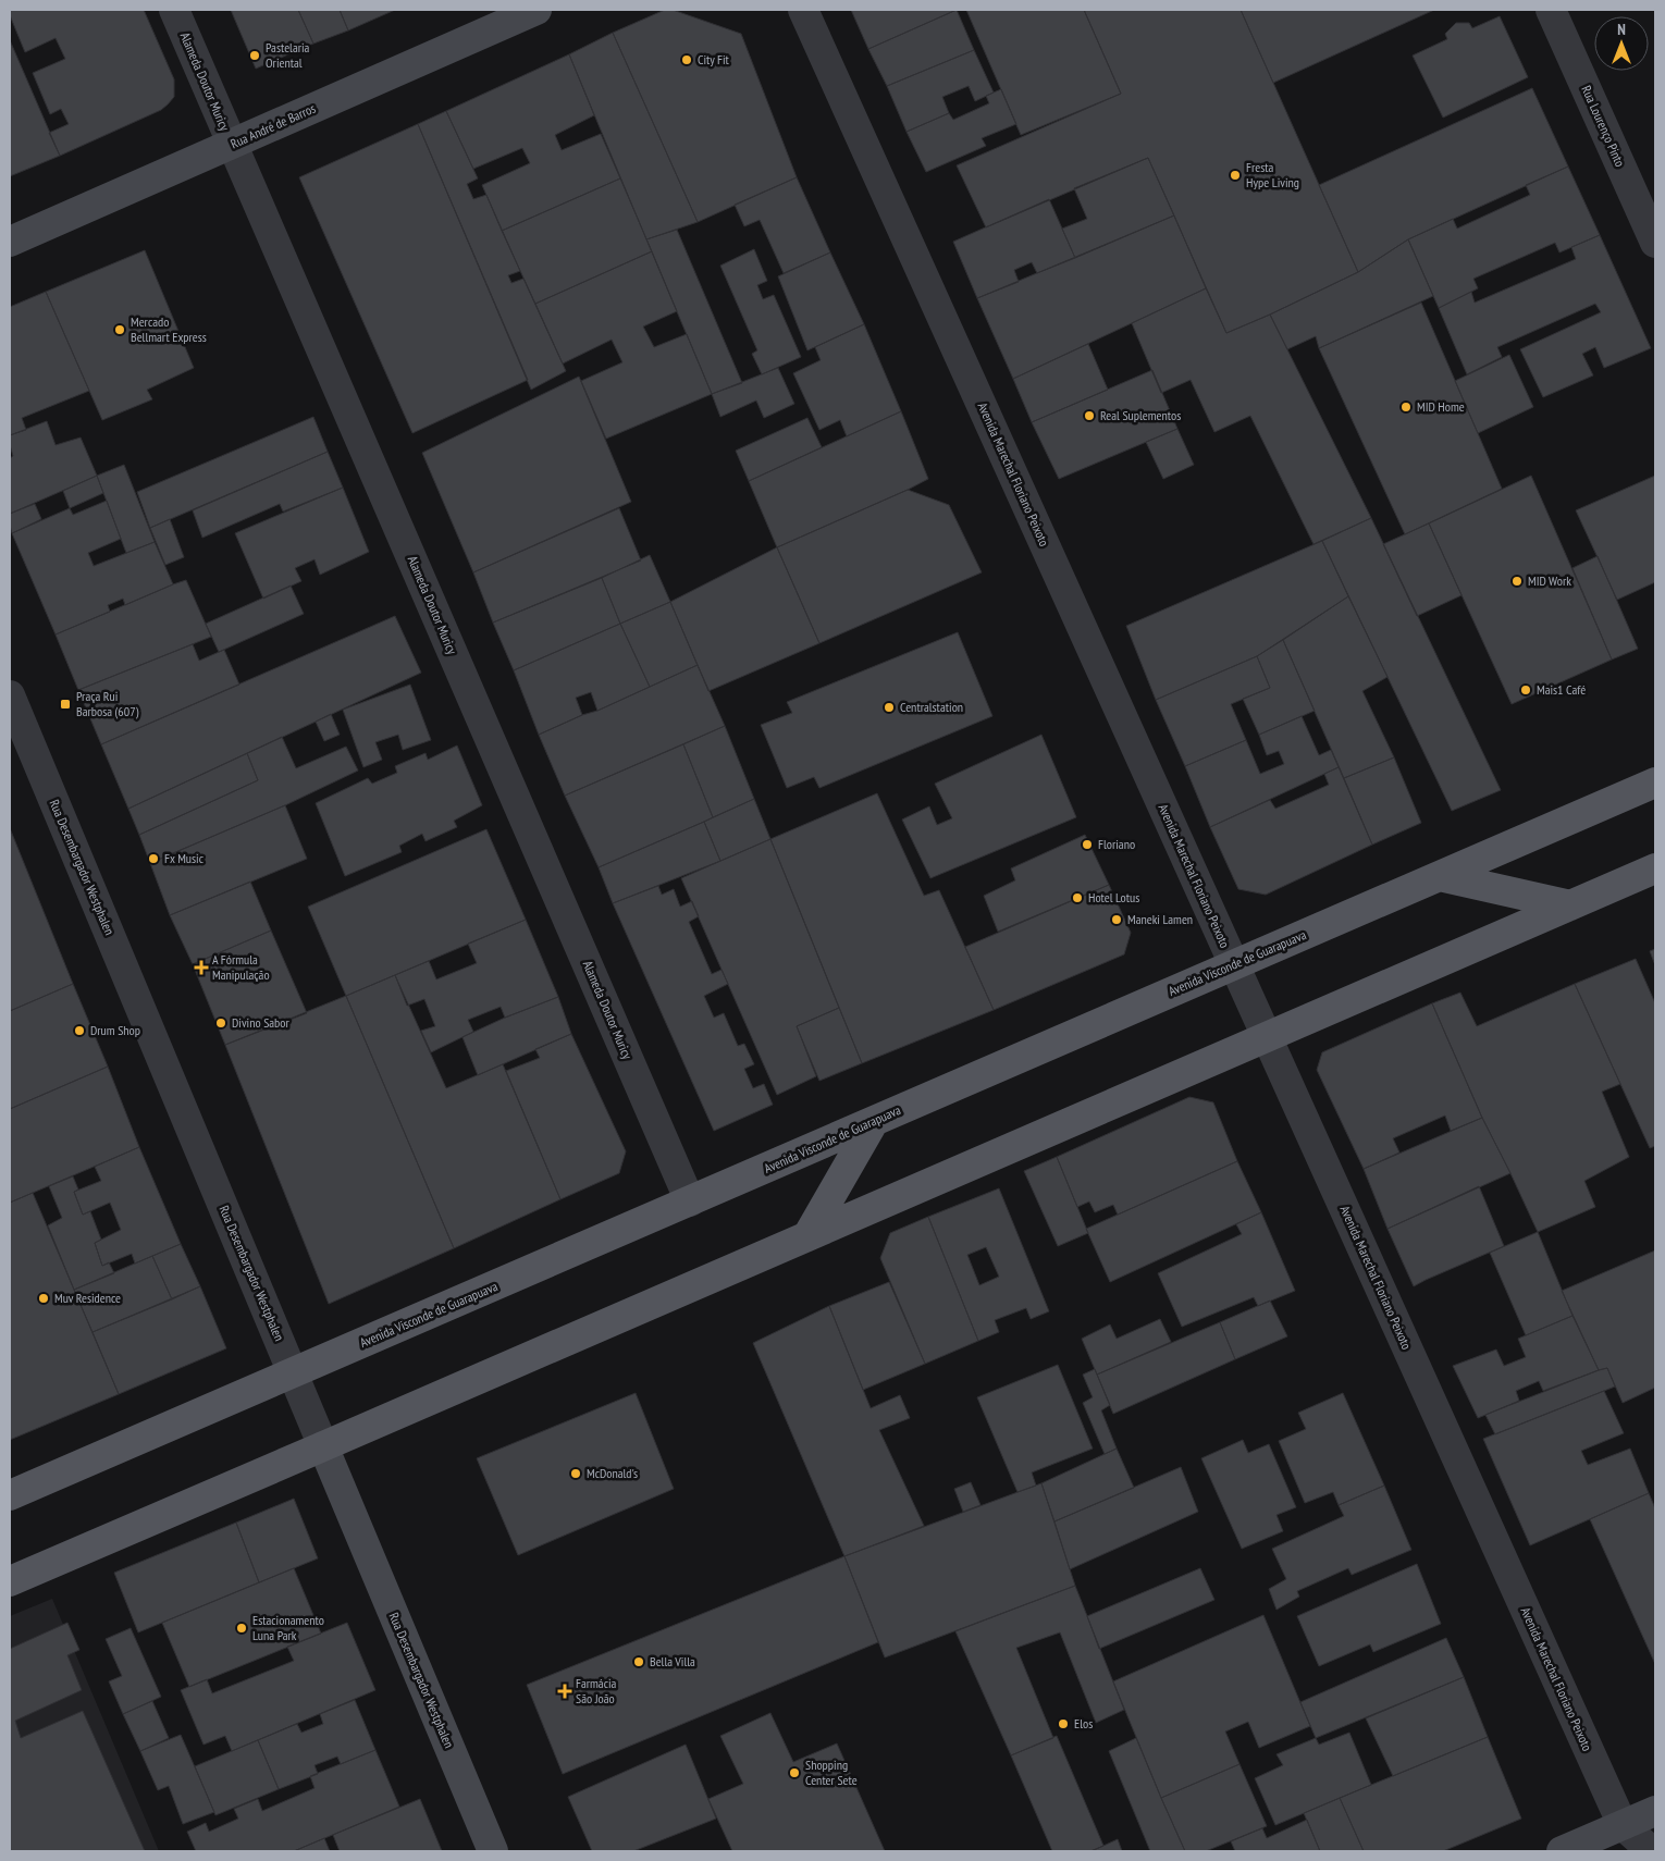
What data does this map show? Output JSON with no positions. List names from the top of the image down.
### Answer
{
  "streets": {
    "main road": ["Rua André de Barros", "Rua Desembargador Westphalen", "Avenida Visconde de Guarapuava"],
    "street": ["Alameda Doutor Muricy", "Rua Lourenço Pinto", "Avenida Marechal Floriano Peixoto"]
  },
  "crossings": [
    ["Alameda Doutor Muricy", "Rua André de Barros"],
    ["Alameda Doutor Muricy", "Avenida Visconde de Guarapuava"],
    ["Avenida Marechal Floriano Peixoto", "Avenida Visconde de Guarapuava"],
    ["Rua Desembargador Westphalen", "Avenida Visconde de Guarapuava"]
  ],
  "places": {
    "other": [
      "Pastelaria Oriental",
      "City Fit",
      "Fresta Hype Living",
      "Mercado Bellmart Express",
      "MID Home",
      "Real Suplementos",
      "MID Work",
      "Mais1 Café",
      "Centralstation",
      "Floriano",
      "Fx Music",
      "Hotel Lotus",
      "Maneki Lamen",
      "Divino Sabor",
      "Drum Shop",
      "Muv Residence",
      "McDonald's",
      "Estacionamento Luna Park",
      "Bella Villa",
      "Elos",
      "Shopping Center Sete"
    ],
    "transit": ["Praça Rui Barbosa (607)"],
    "health": ["A Fórmula Manipulação", "Farmácia São João"]
  },
  "north": "top"
}
